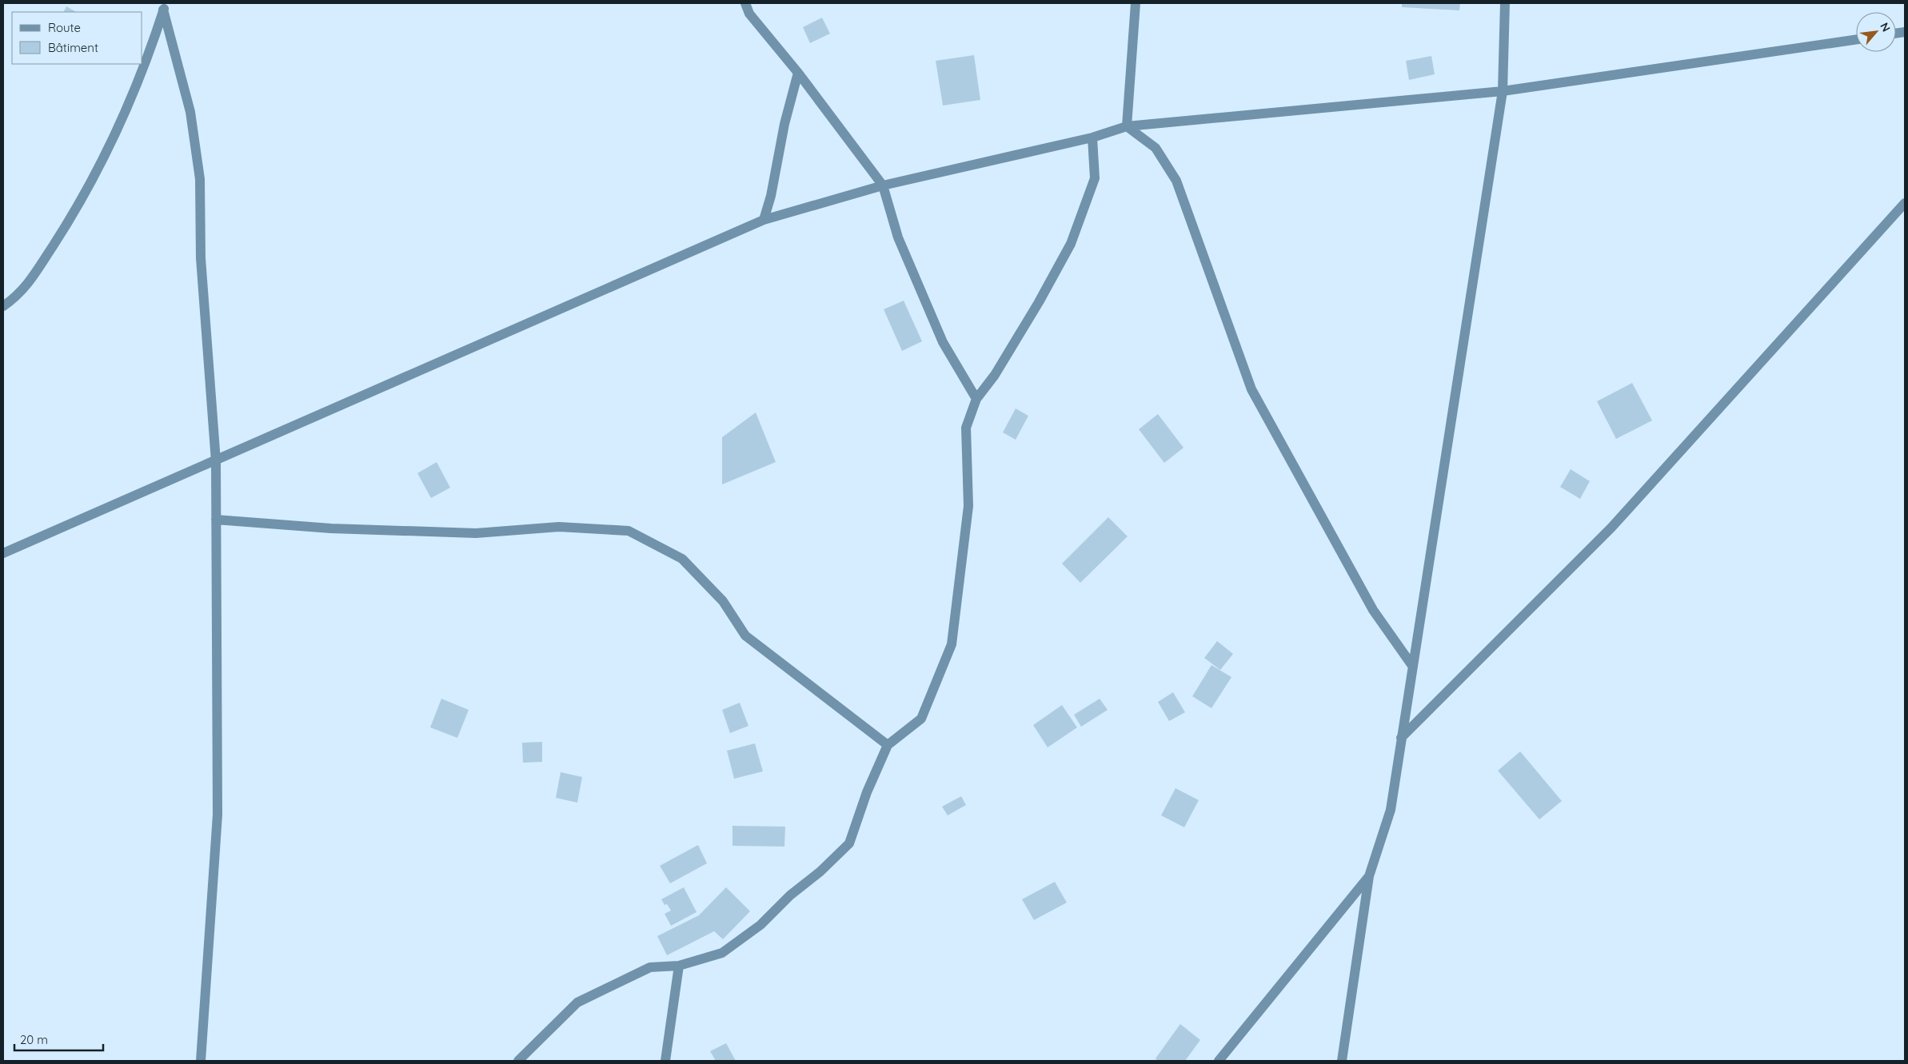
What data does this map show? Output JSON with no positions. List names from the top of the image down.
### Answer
{
  "legend": ["Route", "Bâtiment"],
  "scale_bar": "20 m",
  "north": "top right"
}
